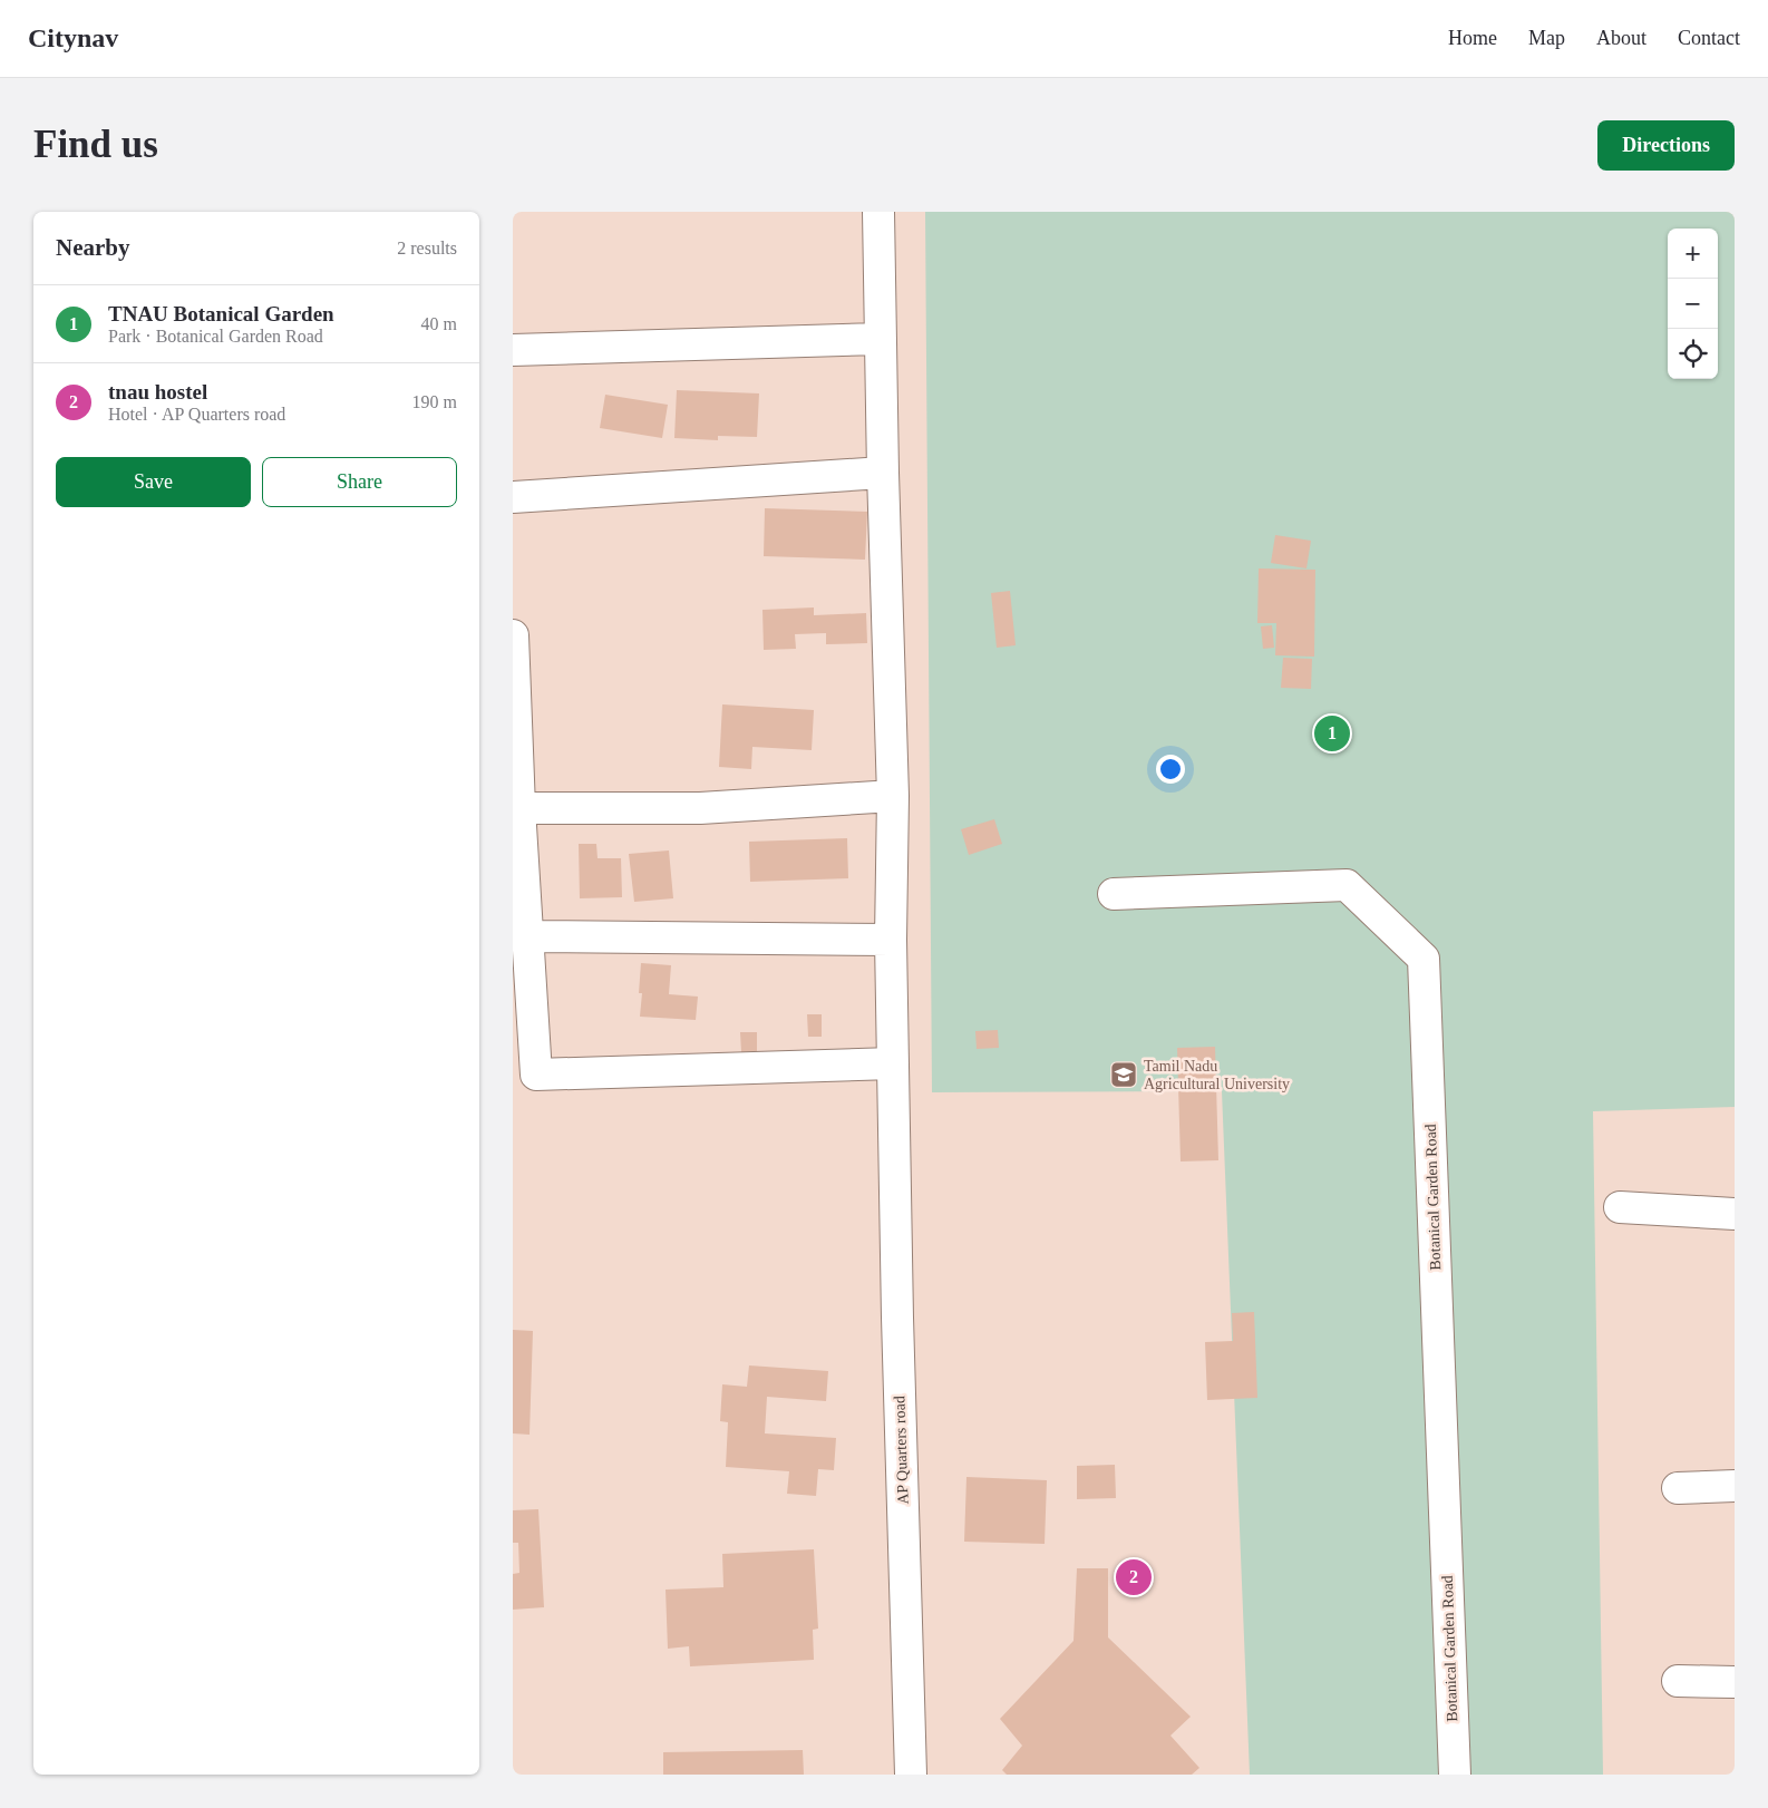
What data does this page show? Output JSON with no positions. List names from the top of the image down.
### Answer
{
  "streets": {
    "street": ["Botanical Garden Road", "AP Quarters road"]
  },
  "places": {
    "school or university": ["Tamil Nadu Agricultural University"]
  },
  "page": {
    "header": "Citynav",
    "nav": [
      "Home",
      "Map",
      "About",
      "Contact"
    ],
    "buttons": [
      "Directions",
      ["Save", "Share"]
    ],
    "title": "Find us",
    "heading": ["Nearby", "2 results"],
    "map_buttons": ["+", "−"],
    "list": [
      {
        "mark": "1",
        "name": "TNAU Botanical Garden",
        "note": "Park · Botanical Garden Road",
        "value": "40 m"
      },
      {
        "mark": "2",
        "name": "tnau hostel",
        "note": "Hotel · AP Quarters road",
        "value": "190 m"
      }
    ],
    "pins": ["1", "2"]
  }
}
